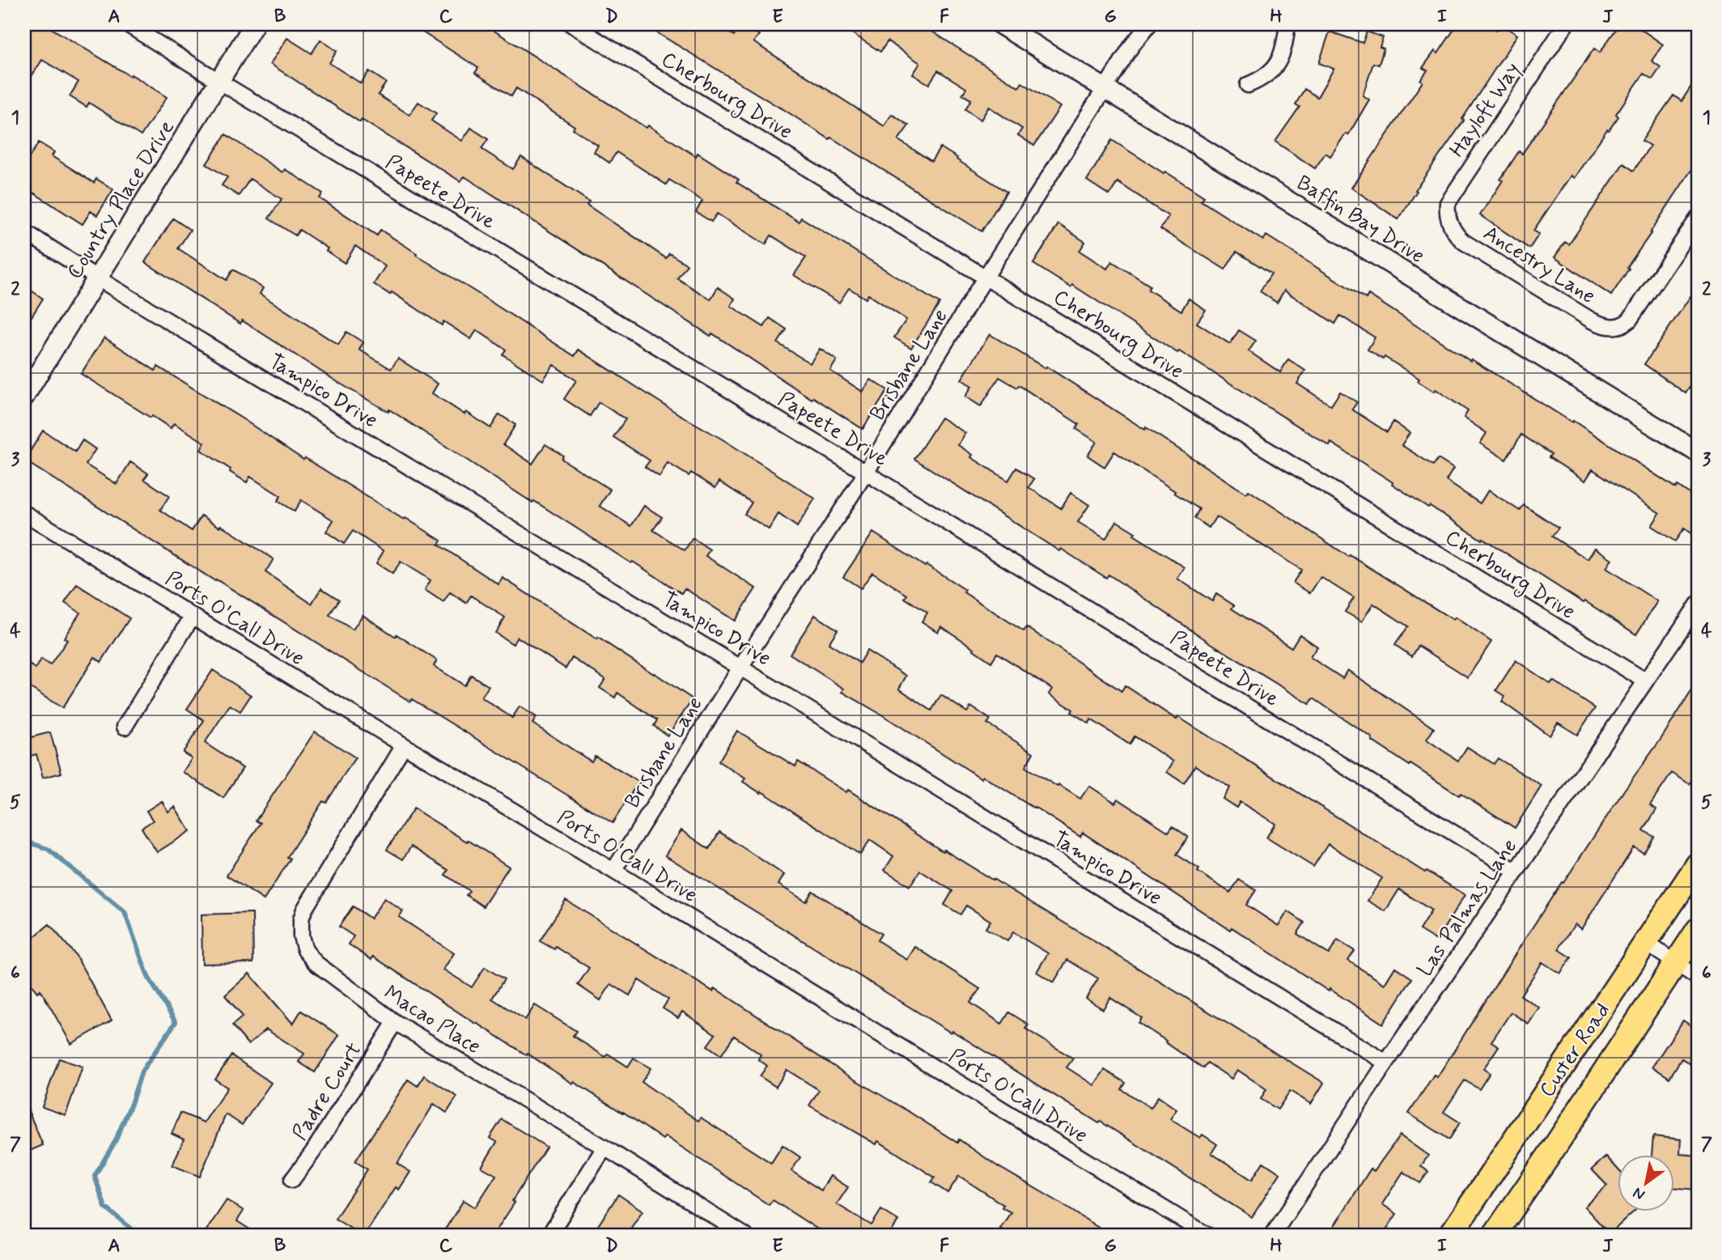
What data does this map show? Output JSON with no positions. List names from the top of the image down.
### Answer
{
  "streets": {
    "main road": ["Custer Road"],
    "street": [
      "Cherbourg Drive",
      "Hayloft Way",
      "Papeete Drive",
      "Country Place Drive",
      "Baffin Bay Drive",
      "Ancestry Lane",
      "Brisbane Lane",
      "Tampico Drive",
      "Ports O'Call Drive",
      "Las Palmas Lane",
      "Macao Place",
      "Padre Court"
    ]
  },
  "crossings": [
    ["Cherbourg Drive", "Brisbane Lane"],
    ["Cherbourg Drive", "Las Palmas Lane"],
    ["Hayloft Way", "Ancestry Lane"],
    ["Papeete Drive", "Country Place Drive"],
    ["Papeete Drive", "Brisbane Lane"],
    ["Papeete Drive", "Las Palmas Lane"],
    ["Country Place Drive", "Tampico Drive"],
    ["Baffin Bay Drive", "Brisbane Lane"],
    ["Brisbane Lane", "Tampico Drive"],
    ["Brisbane Lane", "Ports O'Call Drive"],
    ["Tampico Drive", "Las Palmas Lane"],
    ["Ports O'Call Drive", "Macao Place"],
    ["Macao Place", "Padre Court"]
  ],
  "north": "bottom left",
  "grid": {
    "columns": [
      "A",
      "B",
      "C",
      "D",
      "E",
      "F",
      "G",
      "H",
      "I",
      "J"
    ],
    "rows": [
      "1",
      "2",
      "3",
      "4",
      "5",
      "6",
      "7"
    ]
  }
}
